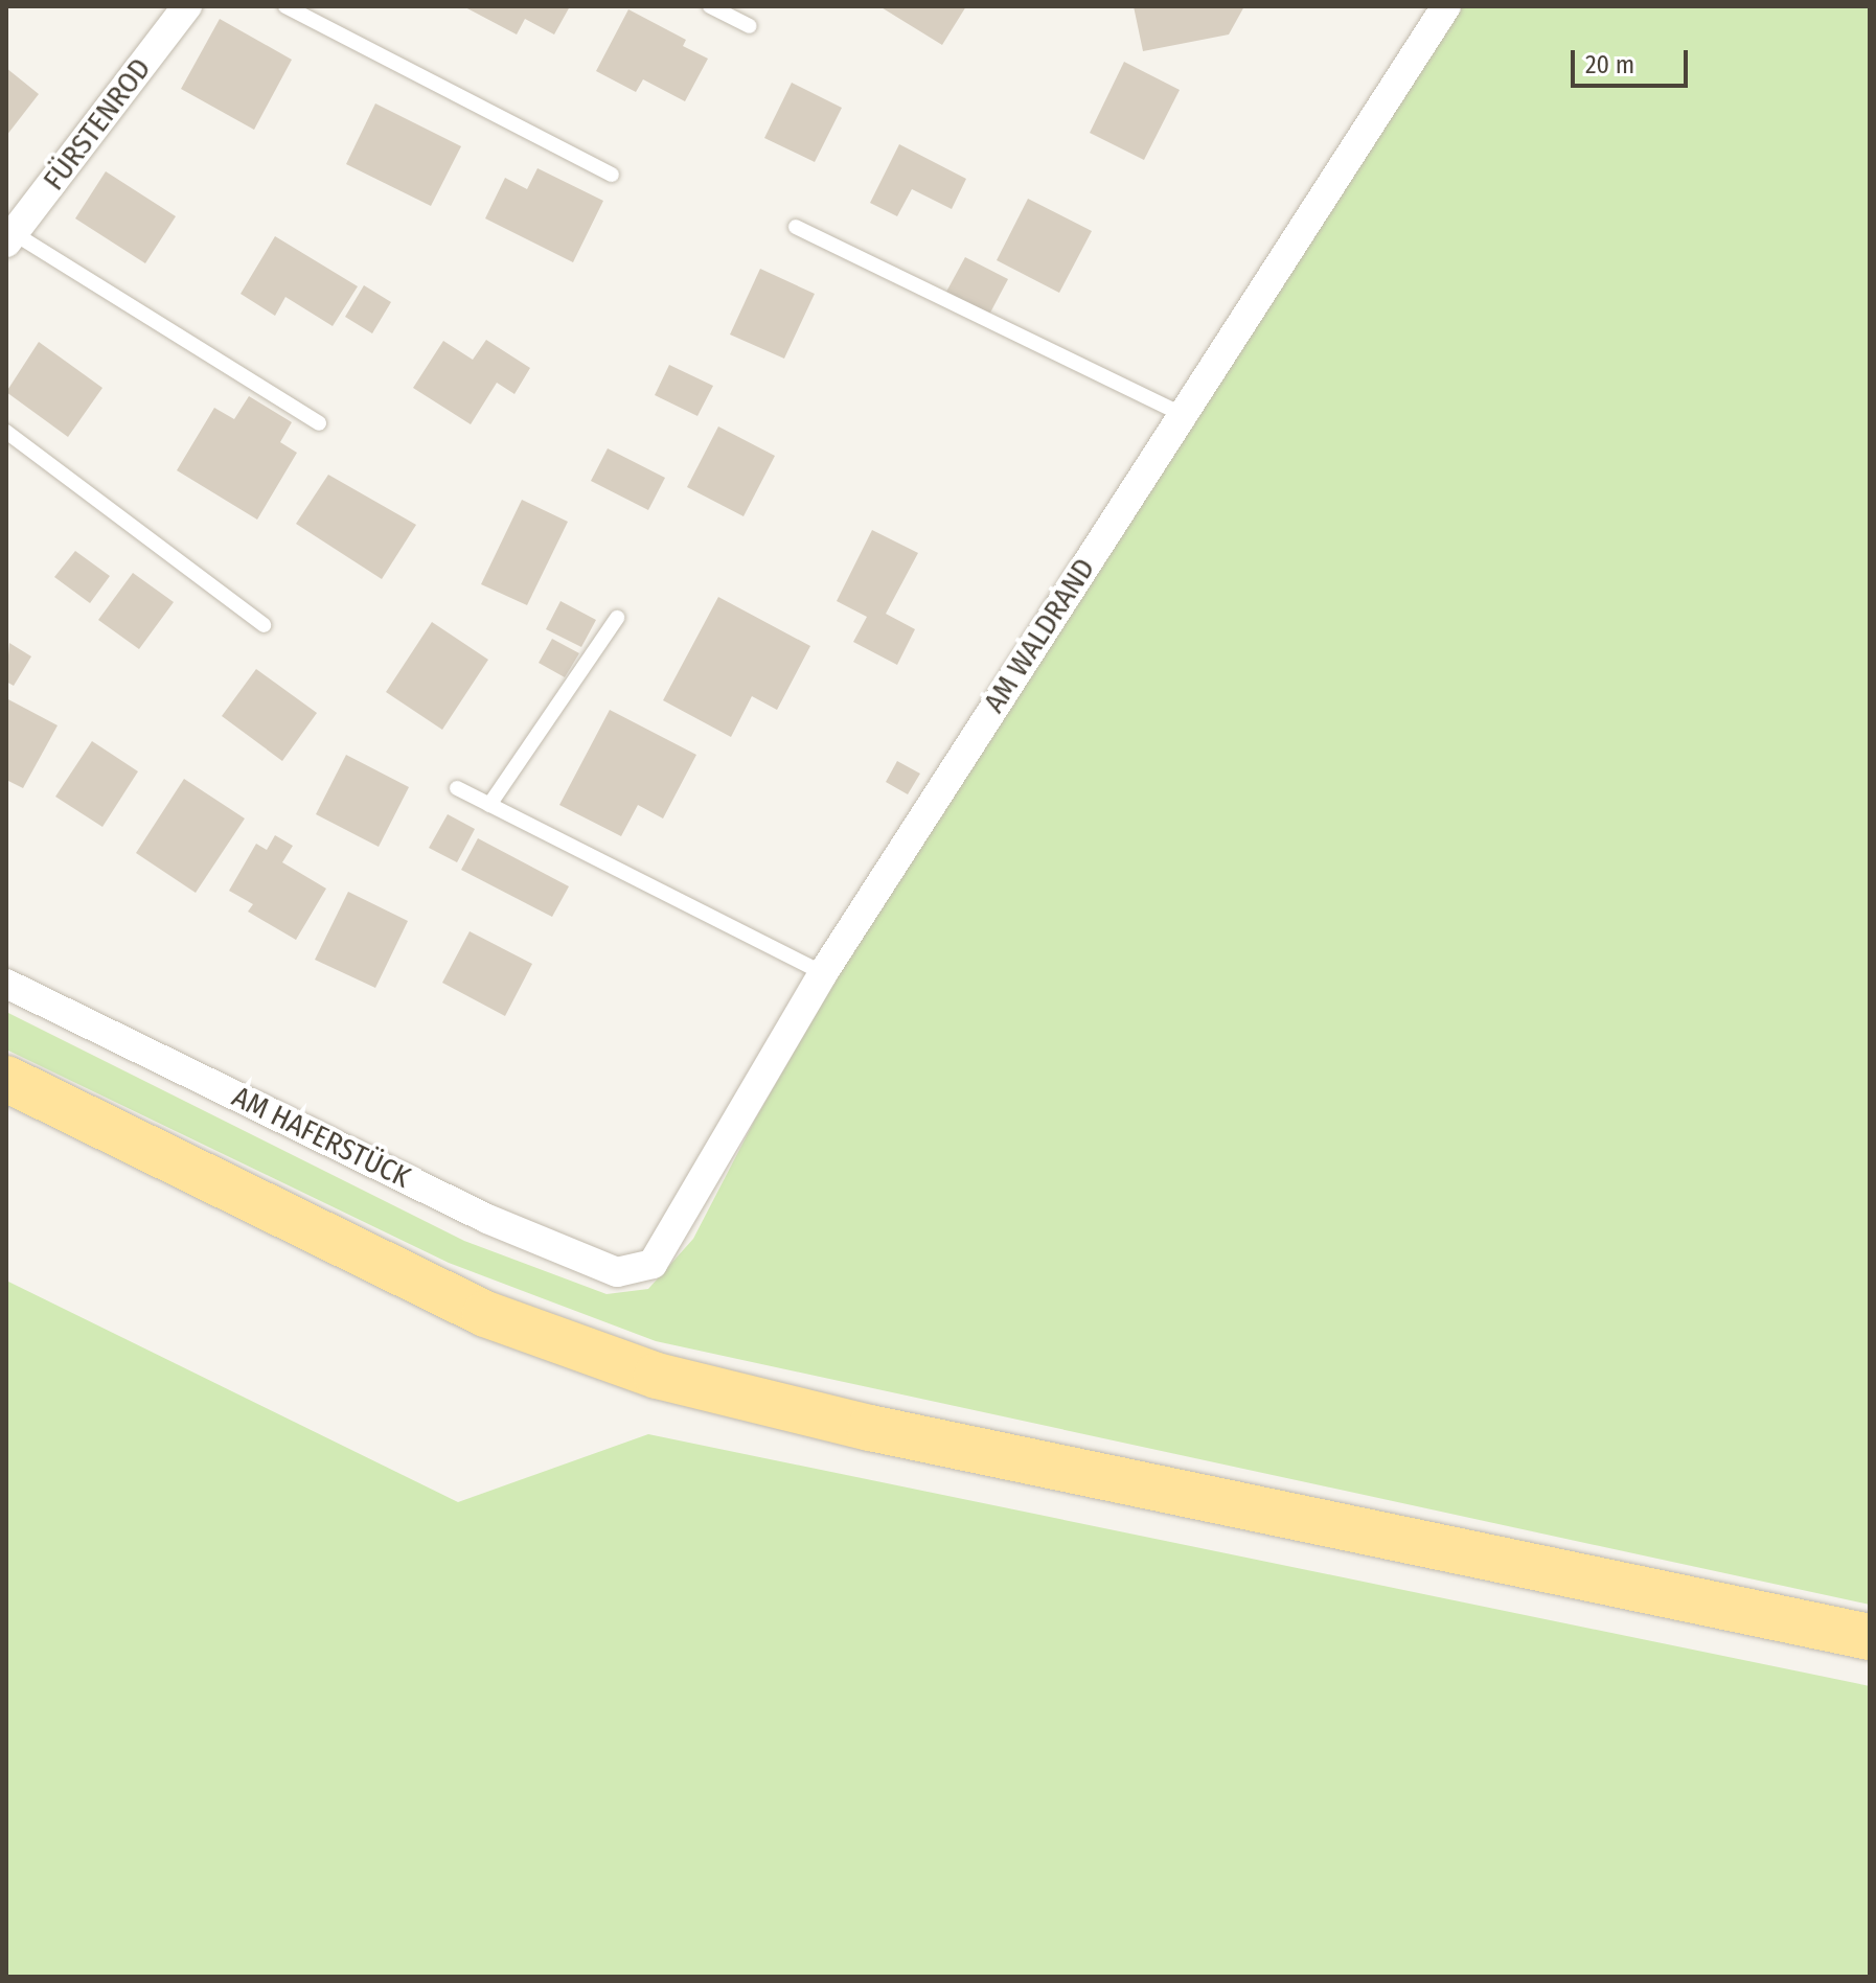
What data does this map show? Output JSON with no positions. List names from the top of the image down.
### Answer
{
  "streets": {
    "street": ["FÜRSTENROD", "AM WALDRAND", "AM HAFERSTÜCK"]
  },
  "crossings": [
    ["AM WALDRAND", "AM HAFERSTÜCK"]
  ],
  "scale_bar": "20 m"
}
